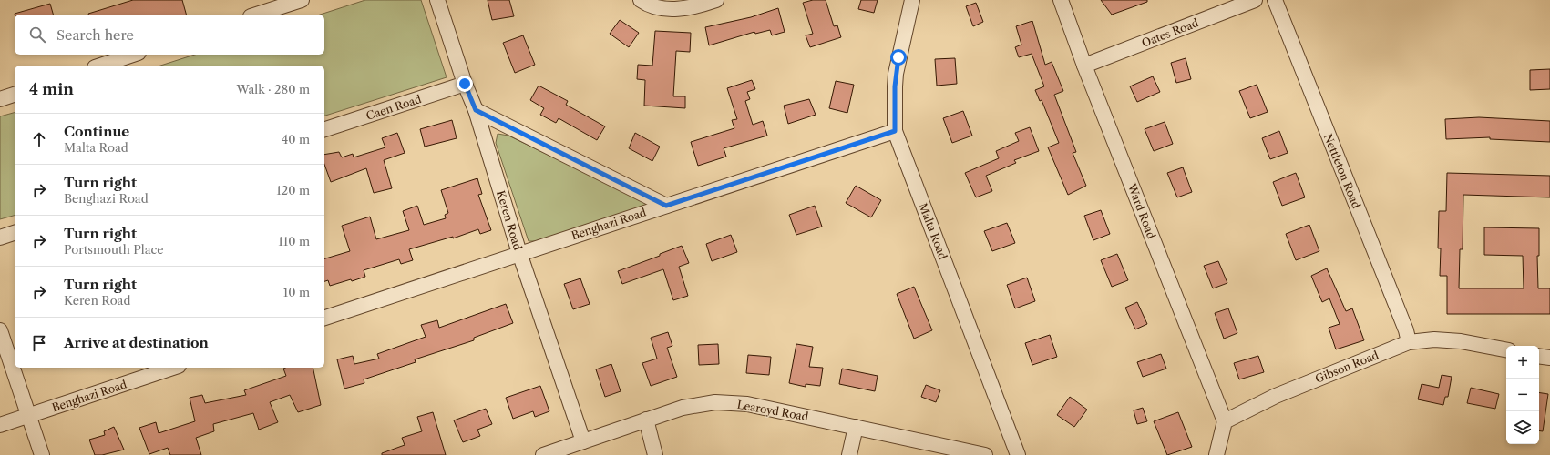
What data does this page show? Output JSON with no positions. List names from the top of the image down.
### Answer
{
  "streets": {
    "street": [
      "Oates Road",
      "Caen Road",
      "Nettleton Road",
      "Ward Road",
      "Keren Road",
      "Benghazi Road",
      "Malta Road",
      "Gibson Road",
      "Learoyd Road"
    ]
  },
  "crossings": [
    ["Oates Road", "Ward Road"],
    ["Caen Road", "Keren Road"],
    ["Nettleton Road", "Gibson Road"],
    ["Ward Road", "Gibson Road"],
    ["Keren Road", "Benghazi Road"],
    ["Keren Road", "Learoyd Road"],
    ["Benghazi Road", "Malta Road"]
  ],
  "page": {
    "search": "Search here",
    "heading": ["4 min", "Walk · 280 m"],
    "list": [
      ["Continue", "Malta Road", "40 m"],
      ["Turn right", "Benghazi Road", "120 m"],
      ["Turn right", "Portsmouth Place", "110 m"],
      ["Turn right", "Keren Road", "10 m"],
      "Arrive at destination"
    ],
    "map_buttons": ["+", "−"]
  }
}
